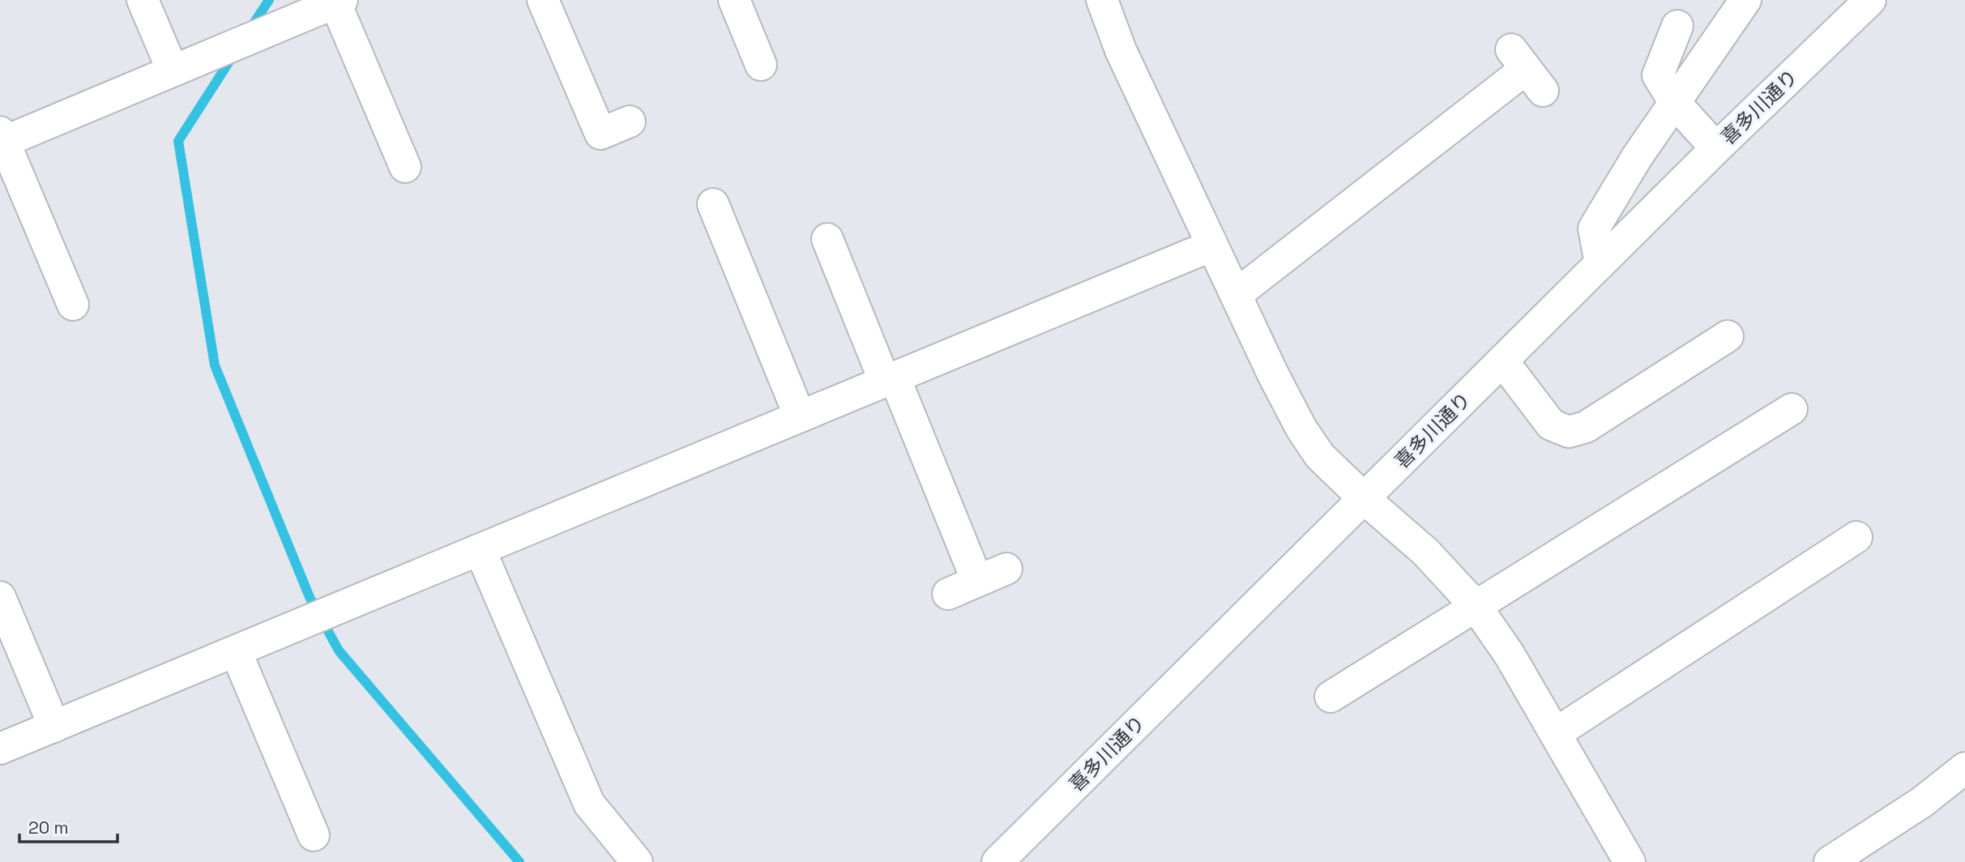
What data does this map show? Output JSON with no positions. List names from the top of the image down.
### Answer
{
  "streets": {
    "street": ["喜多川通り"]
  },
  "scale_bar": "20 m"
}
